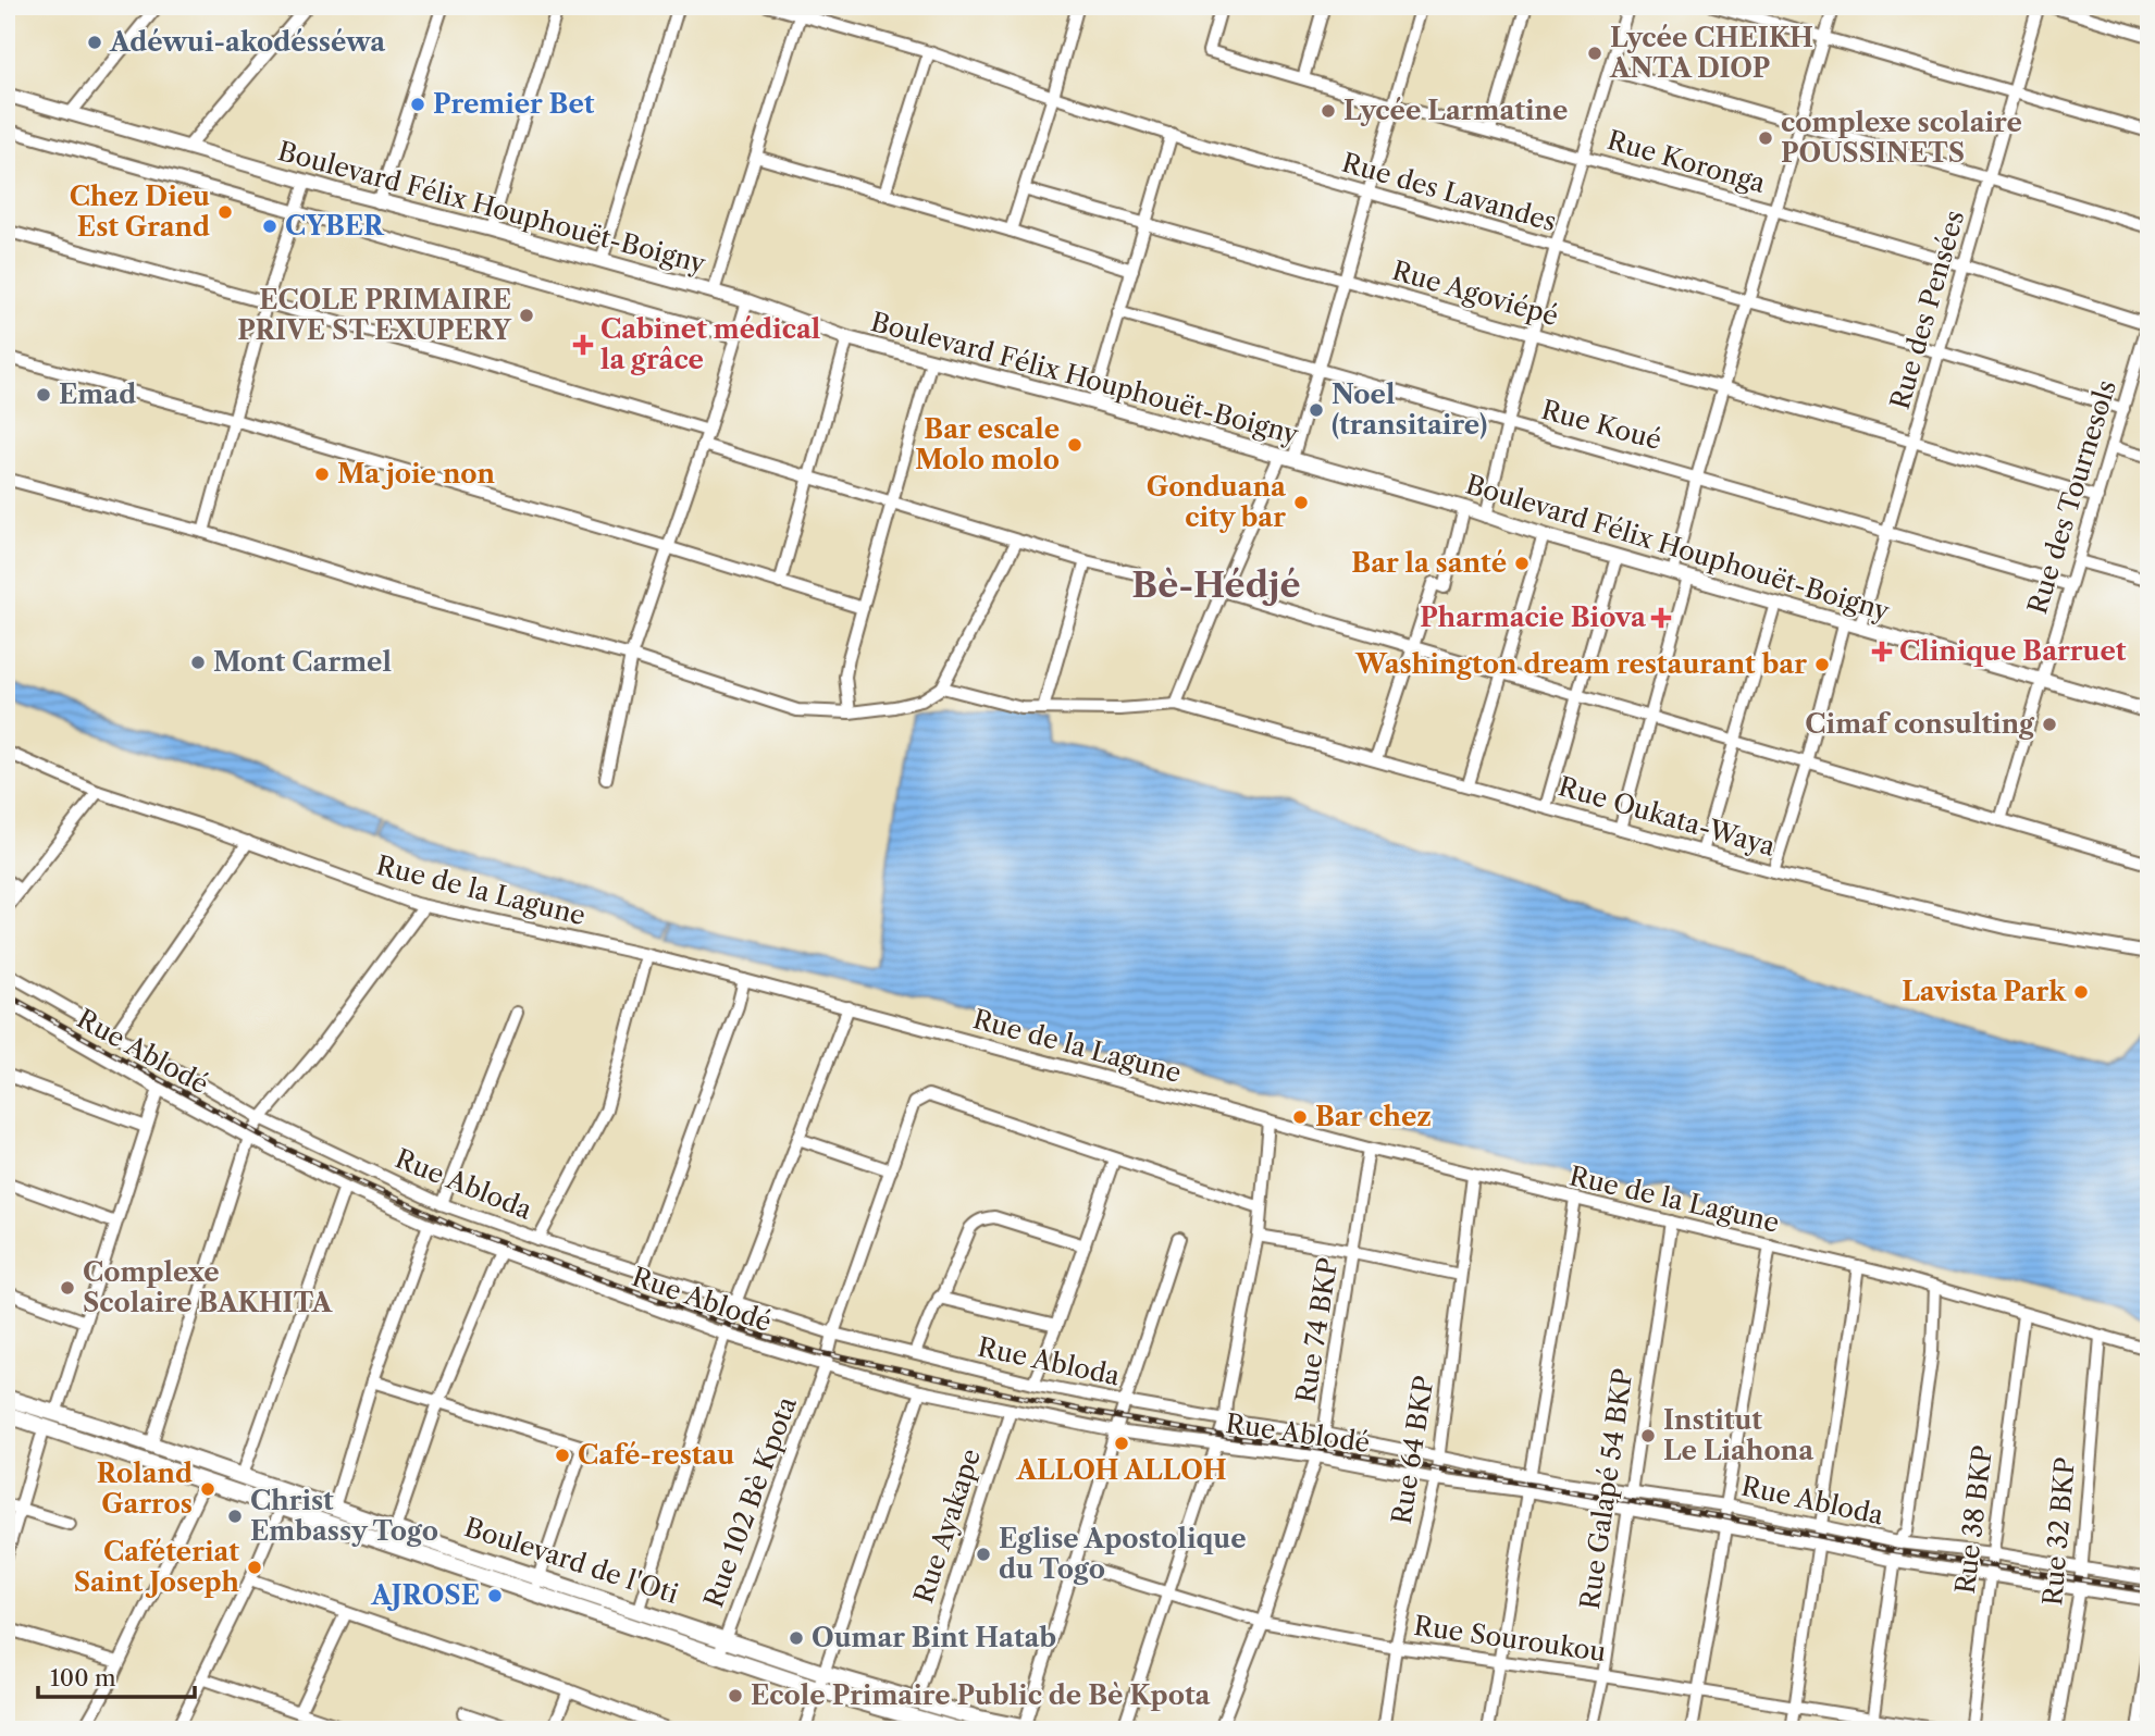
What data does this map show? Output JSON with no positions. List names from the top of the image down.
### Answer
{
  "streets": {
    "main road": ["Boulevard de l'Oti"],
    "street": [
      "Rue Koronga",
      "Rue des Lavandes",
      "Boulevard Félix Houphouët-Boigny",
      "Rue Agoviépé",
      "Rue des Pensées",
      "Rue Koué",
      "Rue des Tournesols",
      "Rue Oukata-Waya",
      "Rue de la Lagune",
      "Rue Ablodé",
      "Rue Abloda",
      "Rue 74 BKP",
      "Rue 64 BKP",
      "Rue Galapé 54 BKP",
      "Rue 102 Bè Kpota",
      "Rue 38 BKP",
      "Rue Ayakape",
      "Rue 32 BKP",
      "Rue Souroukou"
    ]
  },
  "crossings": [
    ["Rue Koronga", "Rue des Pensées"],
    ["Rue Koronga", "Rue des Tournesols"],
    ["Rue des Lavandes", "Rue des Pensées"],
    ["Rue des Lavandes", "Rue des Tournesols"],
    ["Boulevard Félix Houphouët-Boigny", "Rue des Pensées"],
    ["Boulevard Félix Houphouët-Boigny", "Rue des Tournesols"],
    ["Rue Agoviépé", "Rue des Pensées"],
    ["Rue Agoviépé", "Rue des Tournesols"],
    ["Rue des Pensées", "Rue Koué"],
    ["Rue Koué", "Rue des Tournesols"],
    ["Rue de la Lagune", "Rue 74 BKP"],
    ["Rue de la Lagune", "Rue 64 BKP"],
    ["Rue de la Lagune", "Rue Galapé 54 BKP"],
    ["Rue de la Lagune", "Rue 38 BKP"],
    ["Rue de la Lagune", "Rue 32 BKP"],
    ["Rue Ablodé", "Rue 74 BKP"],
    ["Rue Ablodé", "Rue 64 BKP"],
    ["Rue Ablodé", "Rue Galapé 54 BKP"],
    ["Rue Ablodé", "Rue 102 Bè Kpota"],
    ["Rue Ablodé", "Rue 38 BKP"],
    ["Rue Ablodé", "Rue Ayakape"],
    ["Rue Ablodé", "Rue 32 BKP"],
    ["Rue Abloda", "Rue 74 BKP"],
    ["Rue Abloda", "Rue 64 BKP"],
    ["Rue Abloda", "Rue Galapé 54 BKP"],
    ["Rue Abloda", "Rue 102 Bè Kpota"],
    ["Rue Abloda", "Rue 38 BKP"],
    ["Rue Abloda", "Rue 32 BKP"],
    ["Rue 74 BKP", "Rue Souroukou"],
    ["Rue 64 BKP", "Rue Souroukou"],
    ["Rue Galapé 54 BKP", "Rue Souroukou"],
    ["Rue 102 Bè Kpota", "Boulevard de l'Oti"],
    ["Rue Ayakape", "Boulevard de l'Oti"]
  ],
  "districts": ["Bè-Hédjé"],
  "places": {
    "other": [
      "Adéwui-akodésséwa",
      "Lycée CHEIKH ANTA DIOP",
      "Premier Bet",
      "Lycée Larmatine",
      "complexe scolaire POUSSINETS",
      "Chez Dieu Est Grand",
      "CYBER",
      "ECOLE PRIMAIRE PRIVE ST EXUPERY",
      "Emad",
      "Noel (transitaire)",
      "Bar escale Molo molo",
      "Ma joie non",
      "Gonduana city bar",
      "Bar la santé",
      "Mont Carmel",
      "Washington dream restaurant bar",
      "Cimaf consulting",
      "Lavista Park",
      "Bar chez",
      "Complexe Scolaire BAKHITA",
      "Institut Le Liahona",
      "ALLOH ALLOH",
      "Café-restau",
      "Roland Garros",
      "Christ Embassy Togo",
      "Eglise Apostolique du Togo",
      "Caféteriat Saint Joseph",
      "AJROSE",
      "Oumar Bint Hatab",
      "Ecole Primaire Public de Bè Kpota"
    ],
    "health": ["Cabinet médical la grâce", "Pharmacie Biova", "Clinique Barruet"]
  },
  "scale_bar": "100 m"
}
